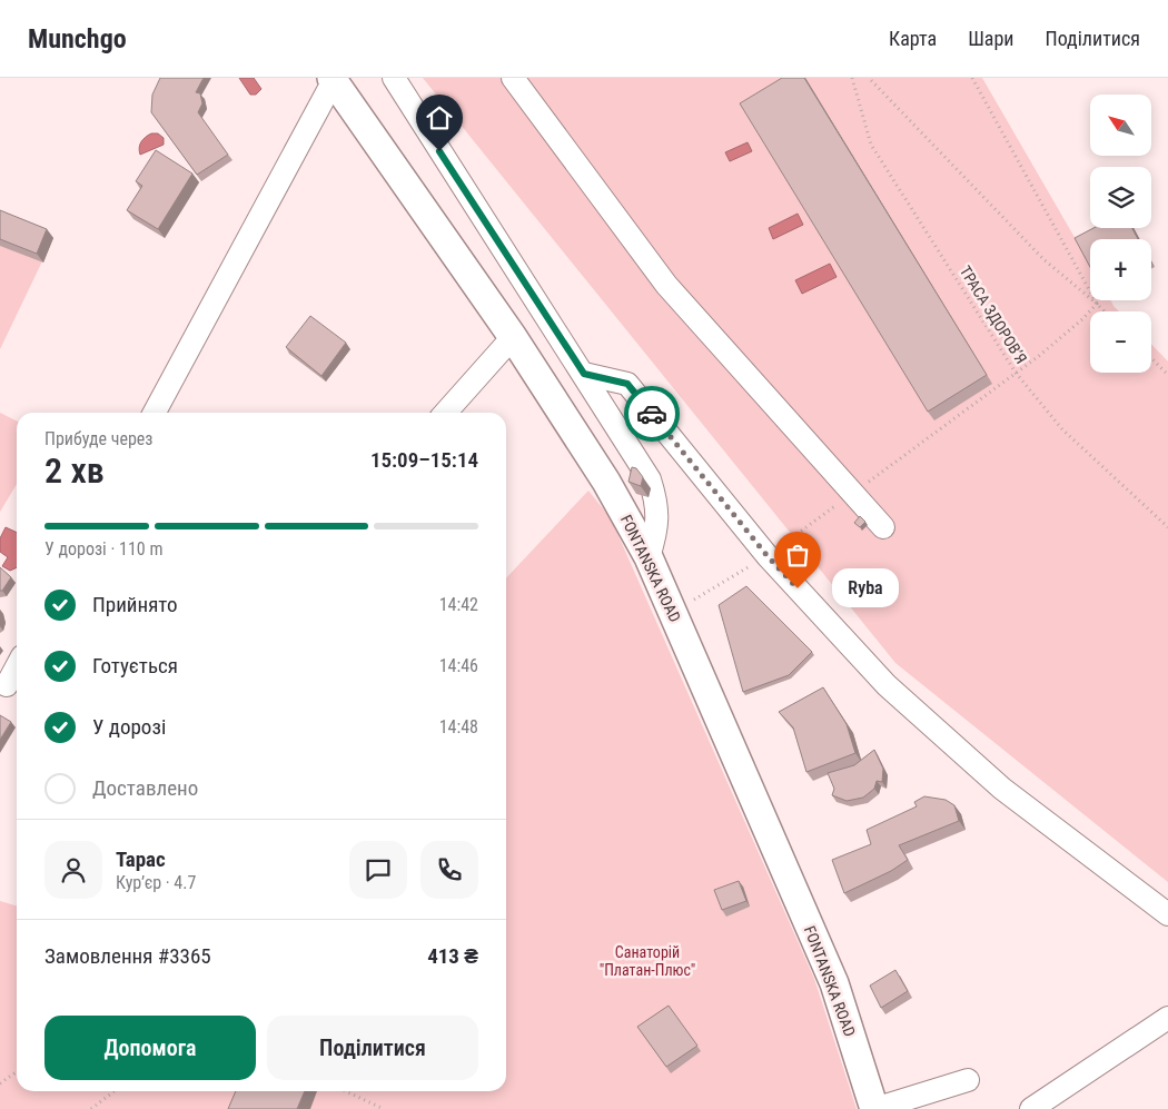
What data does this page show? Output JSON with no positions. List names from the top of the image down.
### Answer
{
  "streets": {
    "main road": ["FONTANSKA ROAD"],
    "path": ["ТРАСА ЗДОРОВ’Я"]
  },
  "parks": ["Санаторій \"Платан-Плюс\""],
  "places": ["Ryba"],
  "north": "top left",
  "page": {
    "header": "Munchgo",
    "nav": ["Карта", "Шари", "Поділитися"],
    "map_buttons": ["+", "−"],
    "heading": ["2 хв", "Прибуде через", "15:09–15:14"],
    "panel": [
      "Тарас",
      "Кур’єр · 4.7",
      "Замовлення #3365",
      "413 ₴"
    ],
    "bar": "У дорозі · 110 m",
    "bubble": "Ryba",
    "list": [
      ["Прийнято", "14:42"],
      ["Готується", "14:46"],
      ["У дорозі", "14:48"],
      "Доставлено"
    ],
    "buttons": ["Допомога", "Поділитися"]
  }
}
